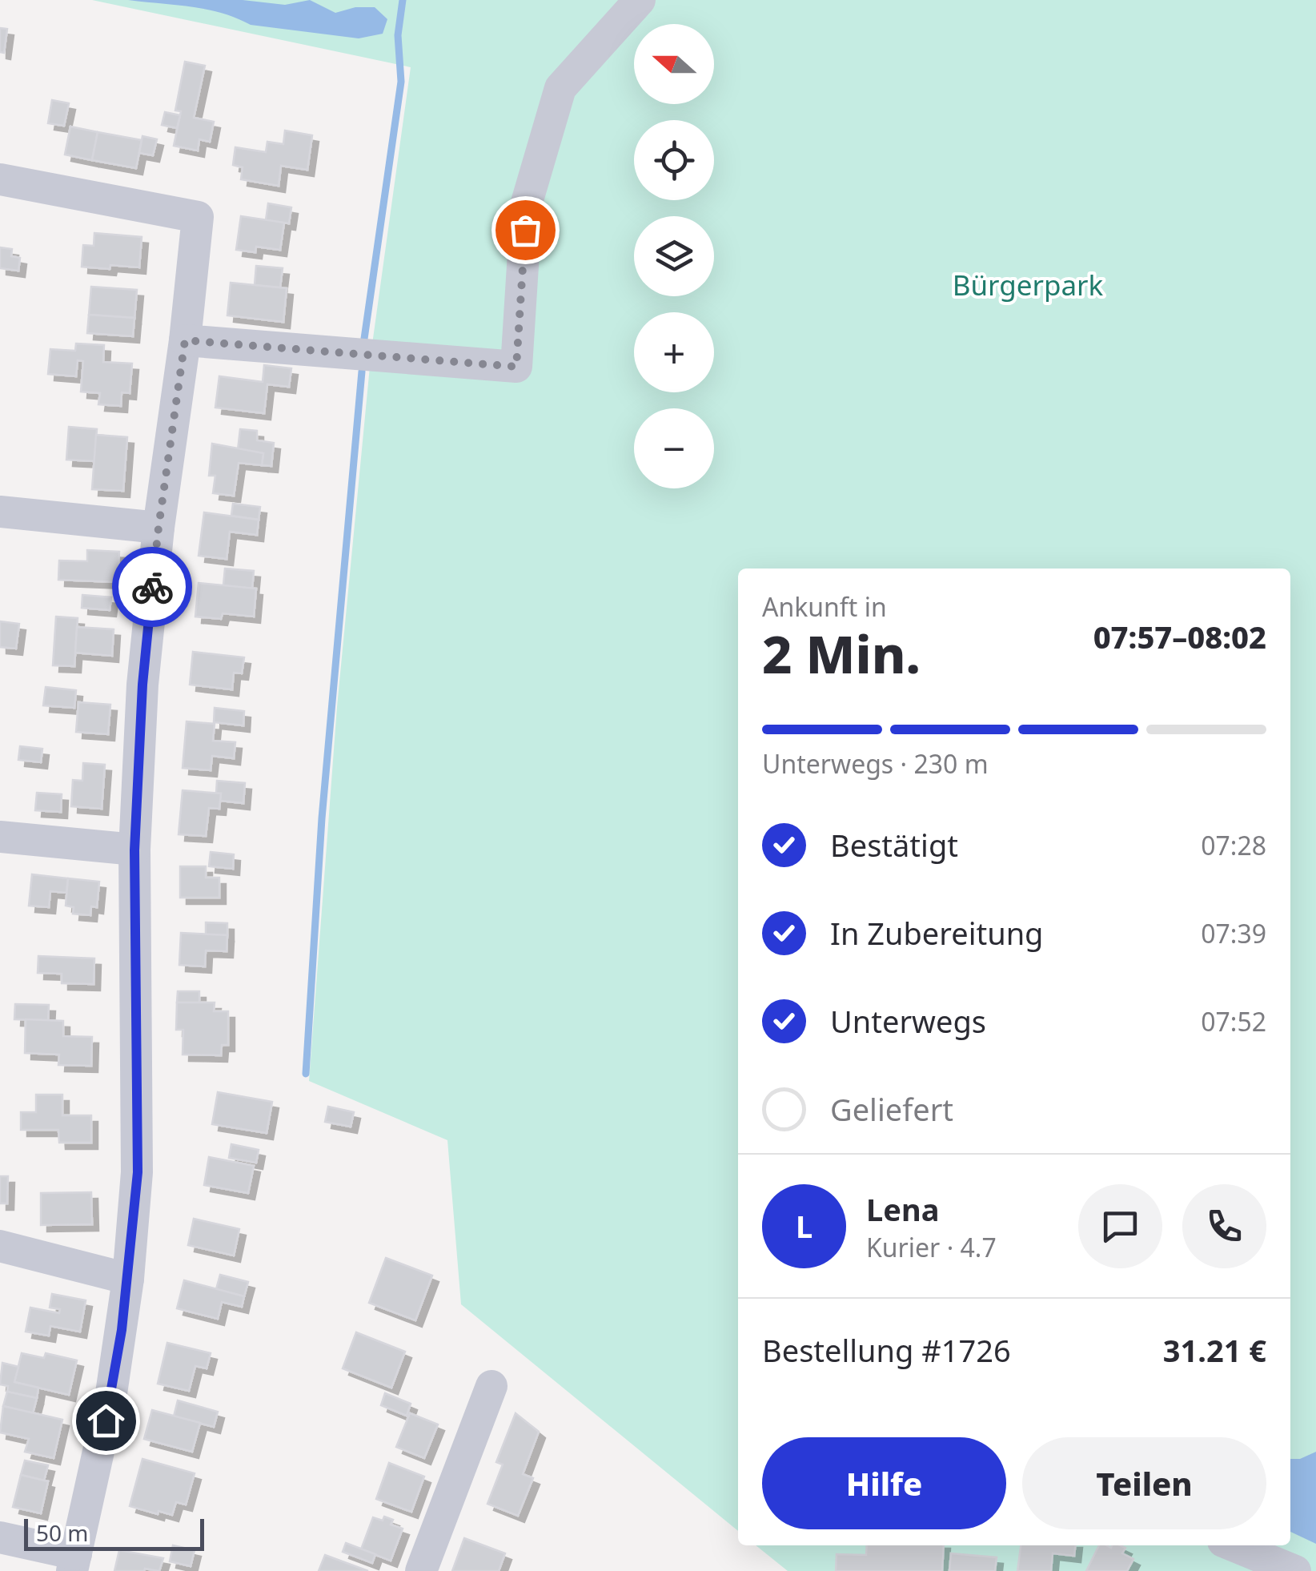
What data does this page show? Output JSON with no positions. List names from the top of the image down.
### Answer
{
  "parks": ["Bürgerpark"],
  "scale_bar": "50 m",
  "north": "left",
  "page": {
    "map_buttons": ["+", "−"],
    "heading": ["2 Min.", "Ankunft in", "07:57–08:02"],
    "panel": [
      "Lena",
      "Kurier · 4.7",
      "Bestellung #1726",
      "31.21 €"
    ],
    "bar": "Unterwegs · 230 m",
    "list": [
      ["Bestätigt", "07:28"],
      ["In Zubereitung", "07:39"],
      ["Unterwegs", "07:52"],
      "Geliefert"
    ],
    "round": "L",
    "buttons": ["Hilfe", "Teilen"],
    "scale": "50 m"
  }
}
